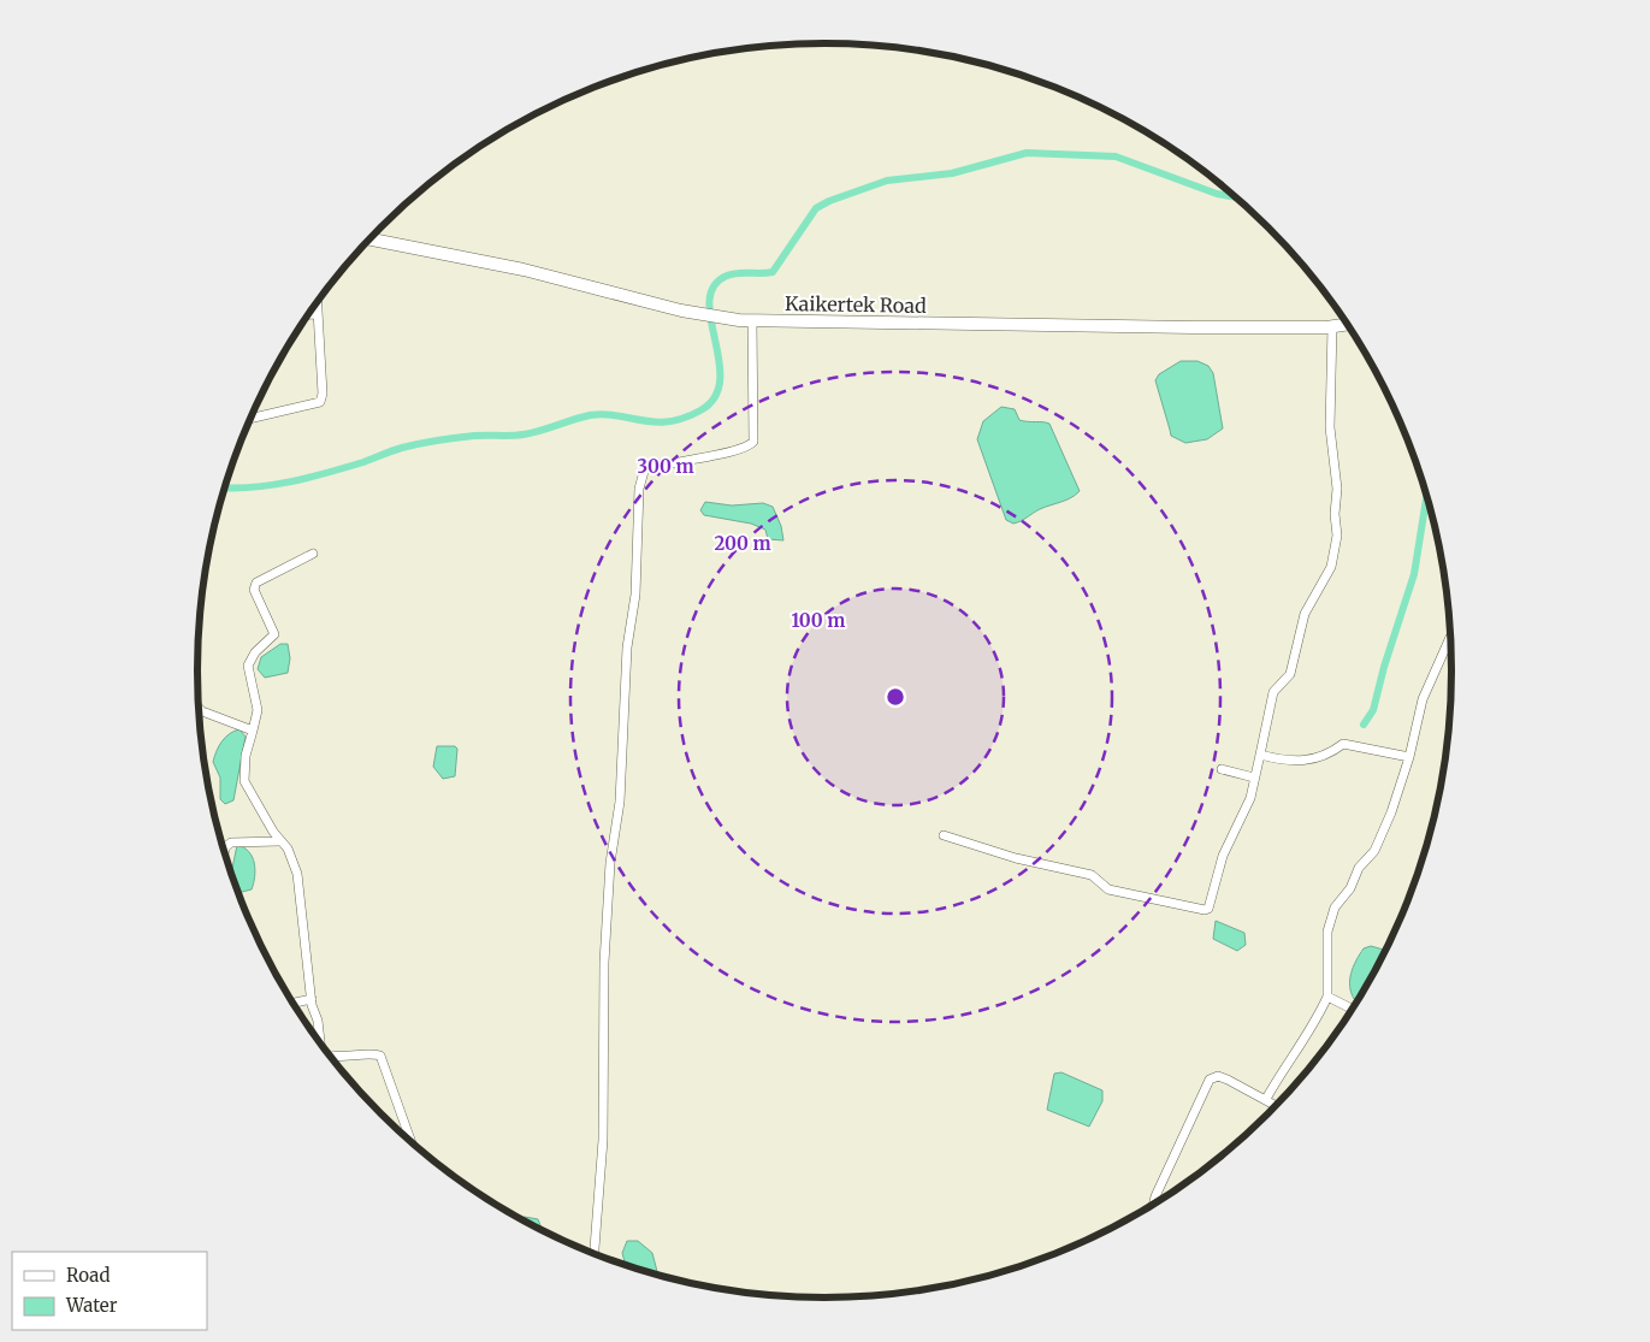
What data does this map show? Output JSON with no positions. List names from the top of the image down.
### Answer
{
  "streets": {
    "main road": ["Kaikertek Road"]
  },
  "legend": ["Road", "Water"],
  "rings": ["300 m", "200 m", "100 m"]
}
